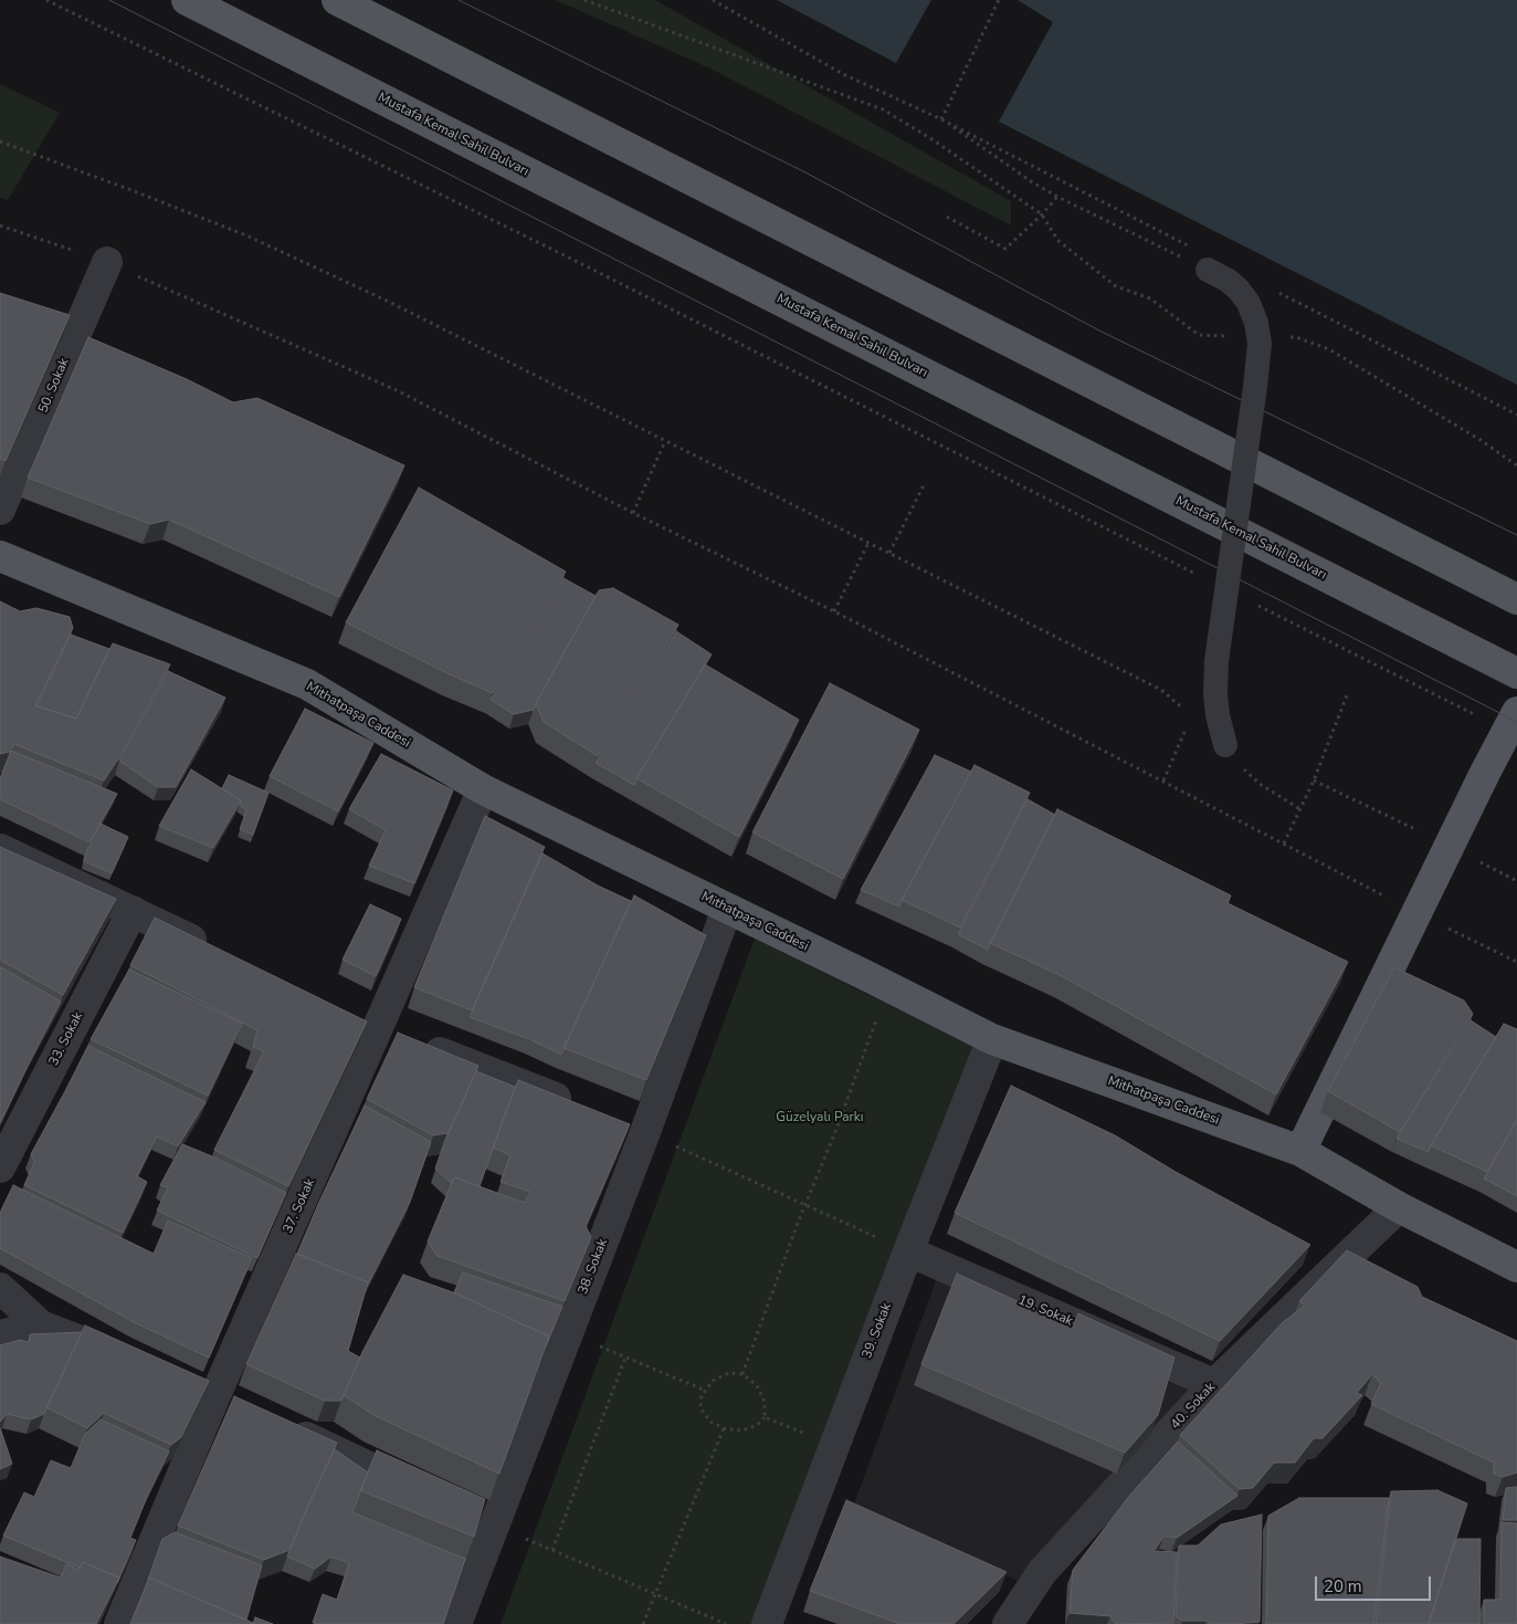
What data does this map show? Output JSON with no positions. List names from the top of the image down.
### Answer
{
  "streets": {
    "main road": ["Mustafa Kemal Sahil Bulvarı", "Mithatpaşa Caddesi"],
    "street": [
      "50. Sokak",
      "33. Sokak",
      "37. Sokak",
      "38. Sokak",
      "19. Sokak",
      "39. Sokak",
      "40. Sokak"
    ]
  },
  "crossings": [
    ["Mithatpaşa Caddesi", "37. Sokak"],
    ["Mithatpaşa Caddesi", "38. Sokak"],
    ["Mithatpaşa Caddesi", "39. Sokak"],
    ["Mithatpaşa Caddesi", "40. Sokak"],
    ["19. Sokak", "39. Sokak"],
    ["19. Sokak", "40. Sokak"]
  ],
  "parks": ["Güzelyalı Parkı"],
  "scale_bar": "20 m"
}
